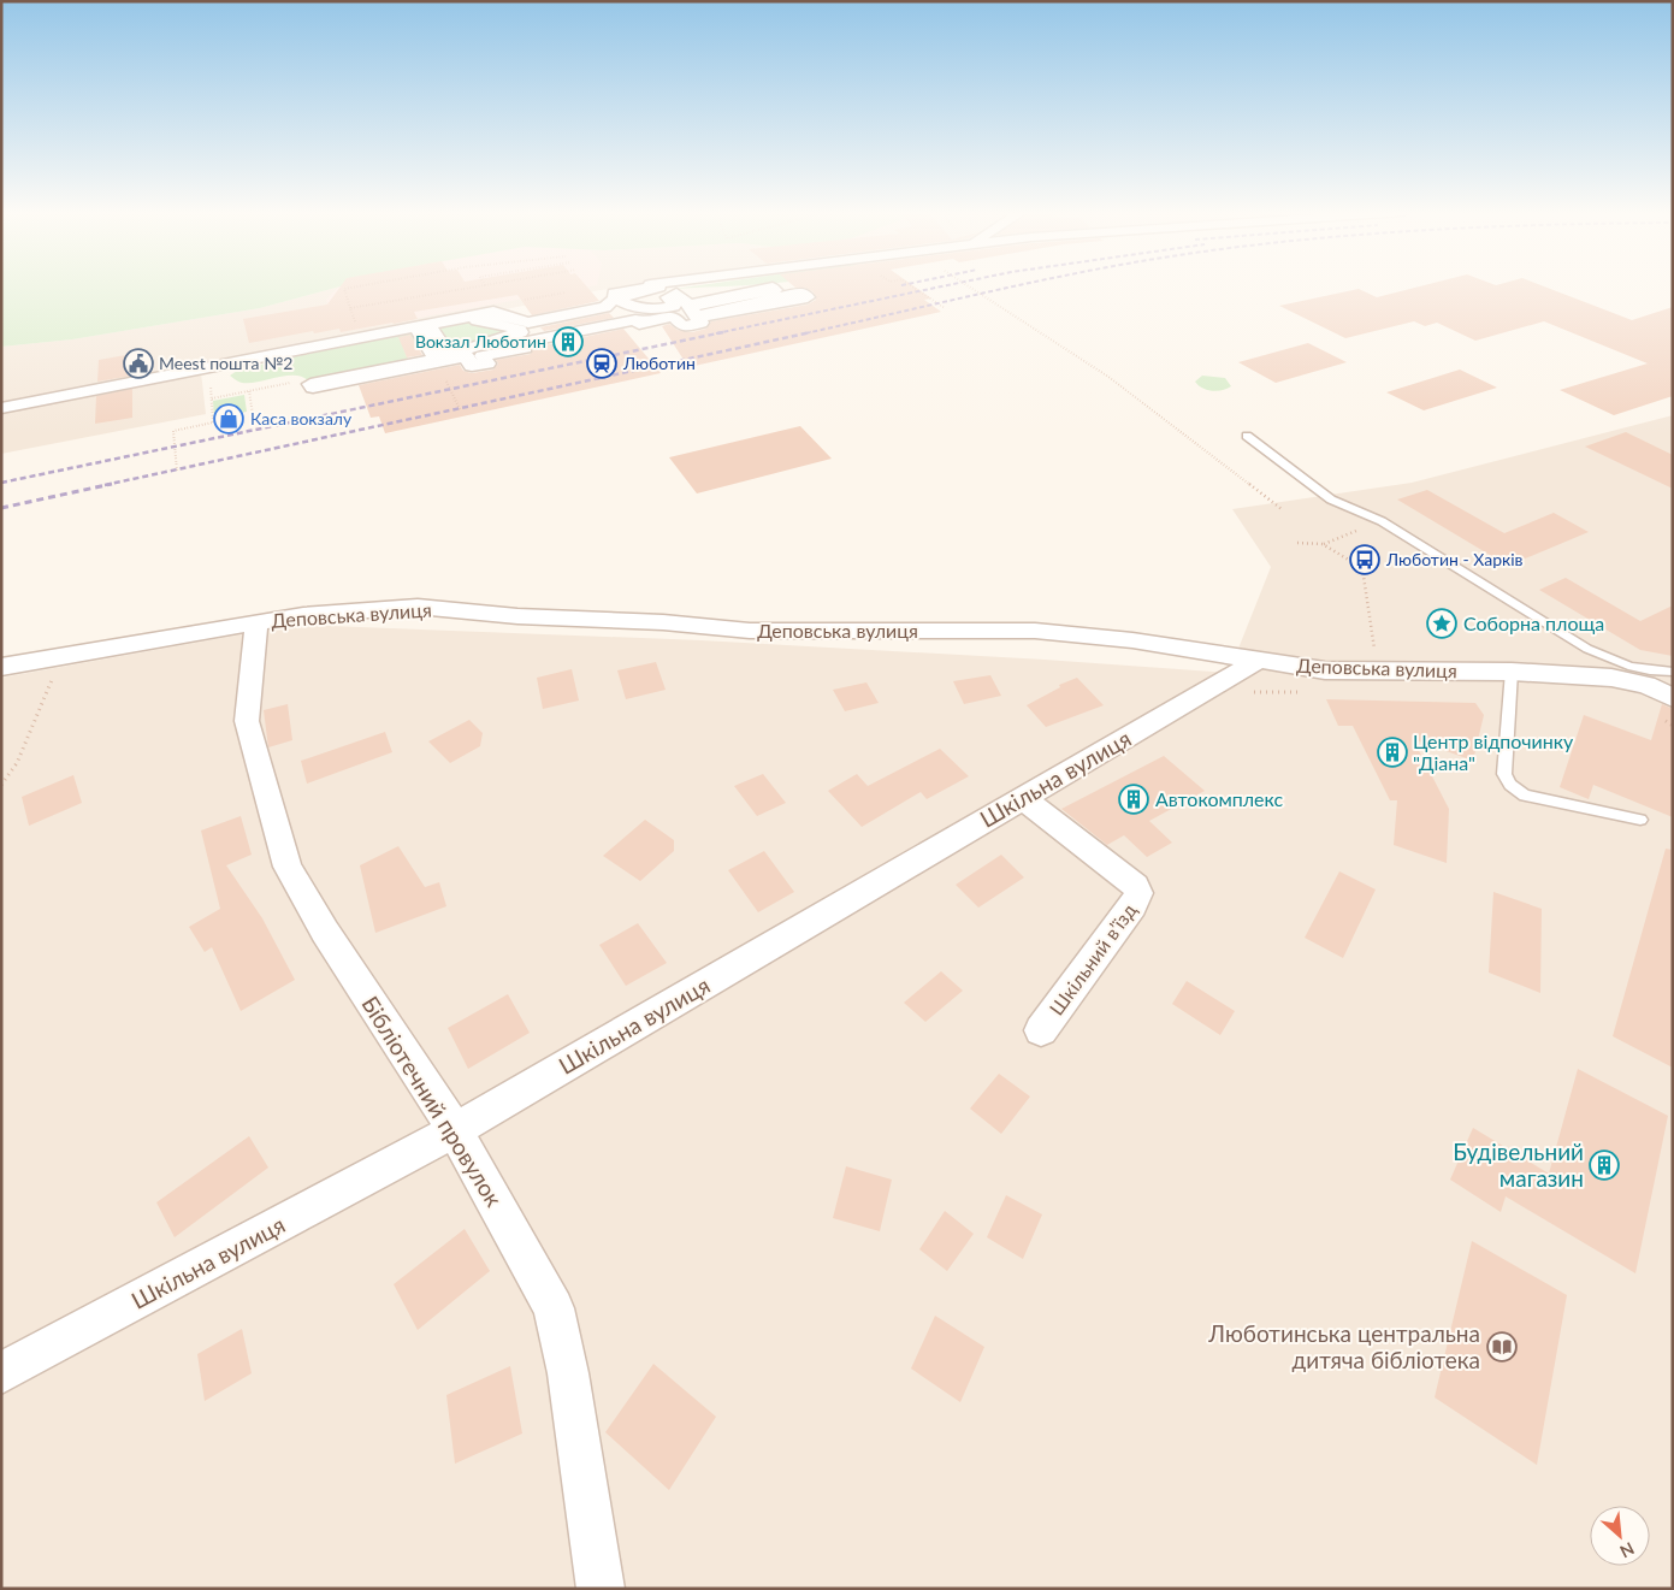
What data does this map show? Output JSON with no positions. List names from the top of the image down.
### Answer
{
  "streets": {
    "street": [
      "Деповська вулиця",
      "Шкільна вулиця",
      "Шкільний в’їзд",
      "Бібліотечний провулок"
    ]
  },
  "crossings": [
    ["Деповська вулиця", "Шкільна вулиця"],
    ["Деповська вулиця", "Бібліотечний провулок"],
    ["Шкільна вулиця", "Шкільний в’їзд"],
    ["Шкільна вулиця", "Бібліотечний провулок"]
  ],
  "places": {
    "building": [
      "Вокзал Люботин",
      "Центр відпочинку \"Діана\"",
      "Автокомплекс",
      "Будівельний магазин"
    ],
    "public building": ["Meest пошта №2"],
    "station": ["Люботин"],
    "shop": ["Каса вокзалу"],
    "bus stop": ["Люботин - Харків"],
    "place": ["Соборна площа"],
    "library": ["Люботинська центральна дитяча бібліотека"]
  },
  "north": "bottom right"
}
